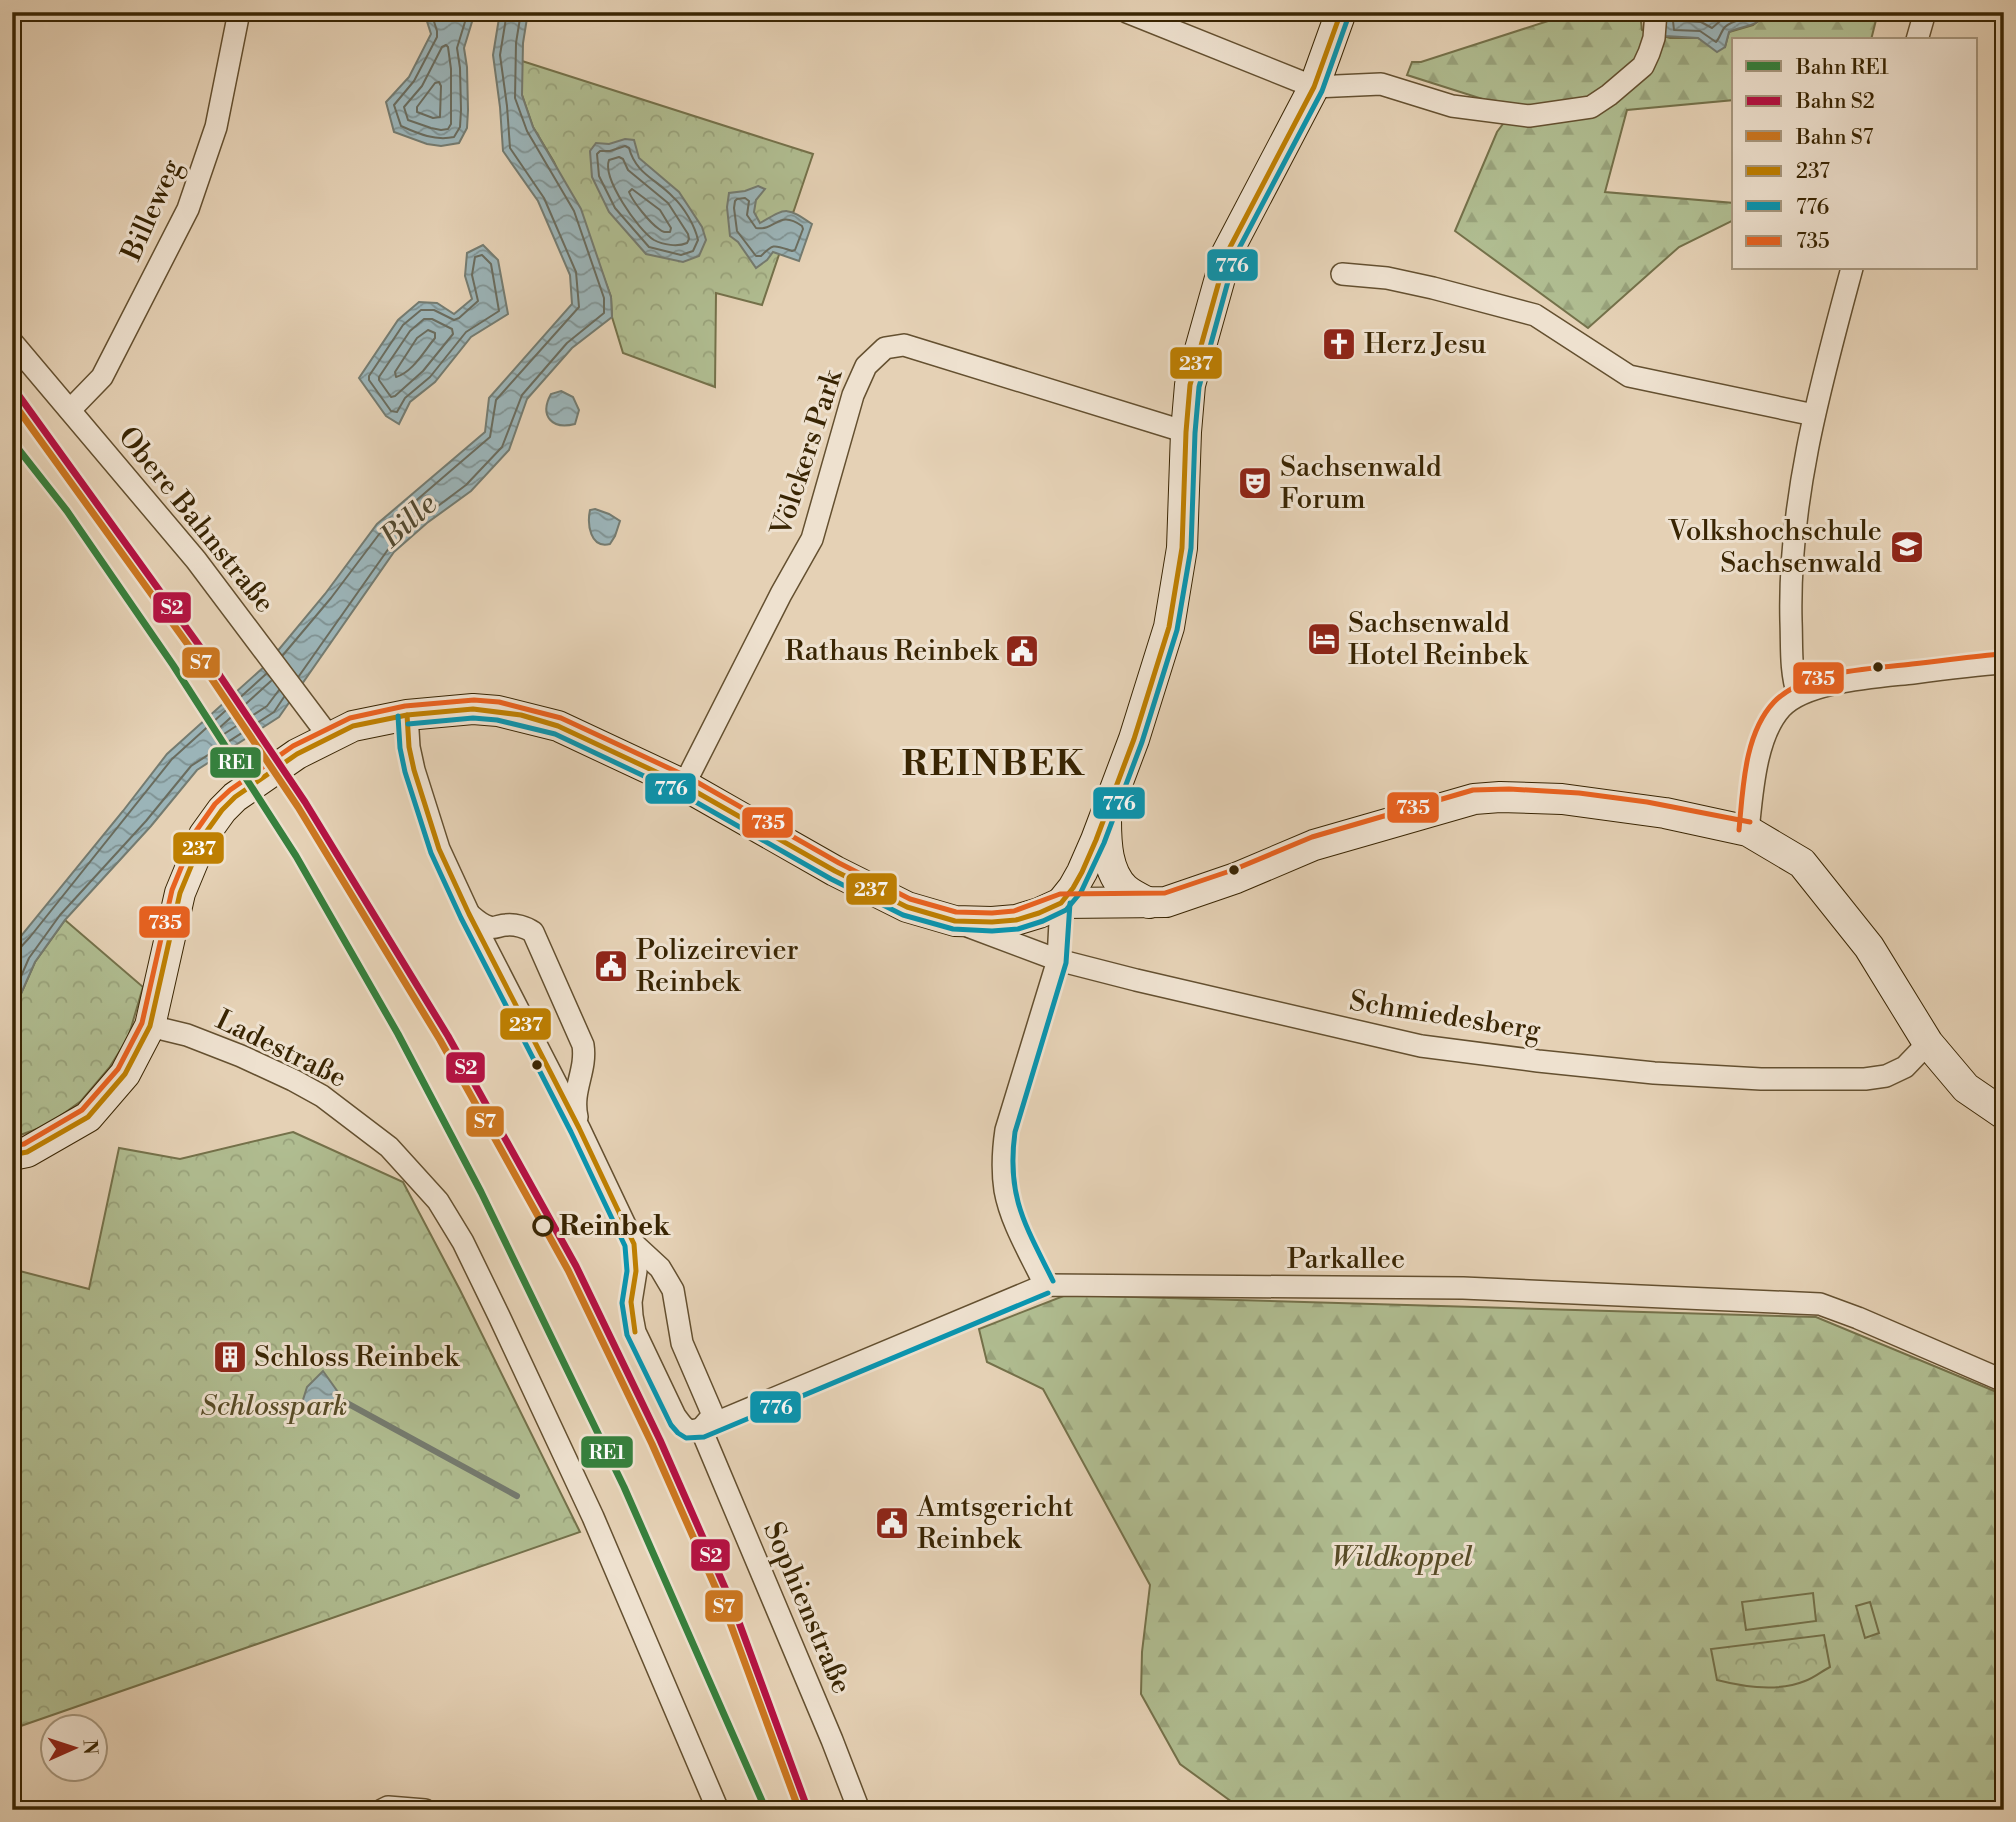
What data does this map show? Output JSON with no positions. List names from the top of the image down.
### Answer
{
  "streets": {
    "street": [
      "Billeweg",
      "Völckers Park",
      "Obere Bahnstraße",
      "Schmiedesberg",
      "Ladestraße",
      "Parkallee",
      "Sophienstraße"
    ]
  },
  "crossings": [
    ["Billeweg", "Obere Bahnstraße"],
    ["Parkallee", "Sophienstraße"]
  ],
  "districts": ["REINBEK"],
  "water": ["Bille"],
  "parks": ["Schlosspark", "Wildkoppel"],
  "places": {
    "church": ["Herz Jesu"],
    "theatre": ["Sachsenwald Forum"],
    "school or university": ["Volkshochschule Sachsenwald"],
    "hotel": ["Sachsenwald Hotel Reinbek"],
    "public building": ["Rathaus Reinbek", "Polizeirevier Reinbek", "Amtsgericht Reinbek"],
    "other": ["Reinbek"],
    "building": ["Schloss Reinbek"]
  },
  "lines": [
    "transit line 237",
    "transit line 776",
    "rail line S2",
    "rail line S7",
    "rail line RE1",
    "transit line 735"
  ],
  "legend": [
    "Bahn RE1",
    "Bahn S2",
    "Bahn S7",
    "237",
    "776",
    "735"
  ],
  "north": "right"
}
